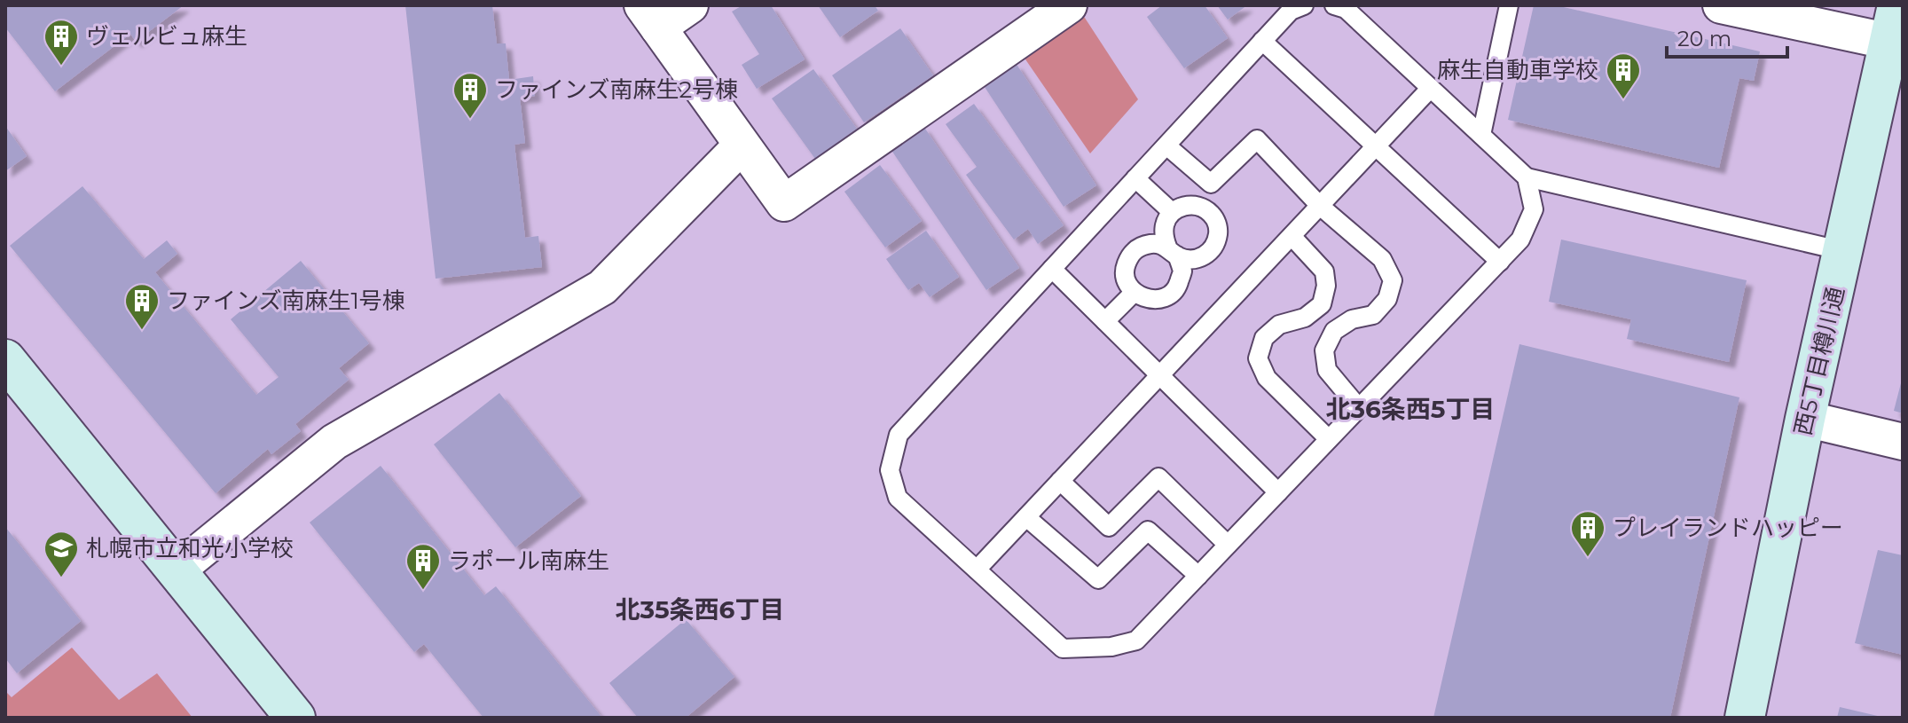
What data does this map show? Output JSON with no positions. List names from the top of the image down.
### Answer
{
  "streets": {
    "street": ["西5丁目樽川通"]
  },
  "districts": ["北36条西5丁目", "北35条西6丁目"],
  "places": {
    "building": [
      "ヴェルビュ麻生",
      "麻生自動車学校",
      "ファインズ南麻生2号棟",
      "ファインズ南麻生1号棟",
      "プレイランドハッピー",
      "ラポール南麻生"
    ],
    "school or university": ["札幌市立和光小学校"]
  },
  "scale_bar": "20 m"
}
